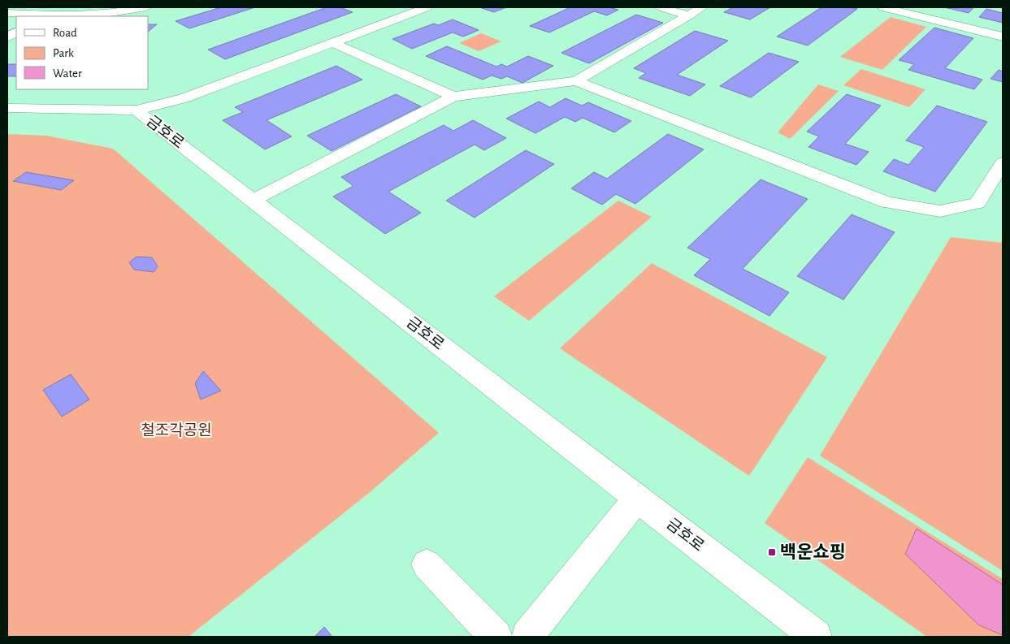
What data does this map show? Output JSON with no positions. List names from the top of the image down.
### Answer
{
  "streets": {
    "street": ["금호로"]
  },
  "parks": ["철조각공원"],
  "places": {
    "transit": ["백운쇼핑"]
  },
  "legend": ["Road", "Park", "Water"]
}
